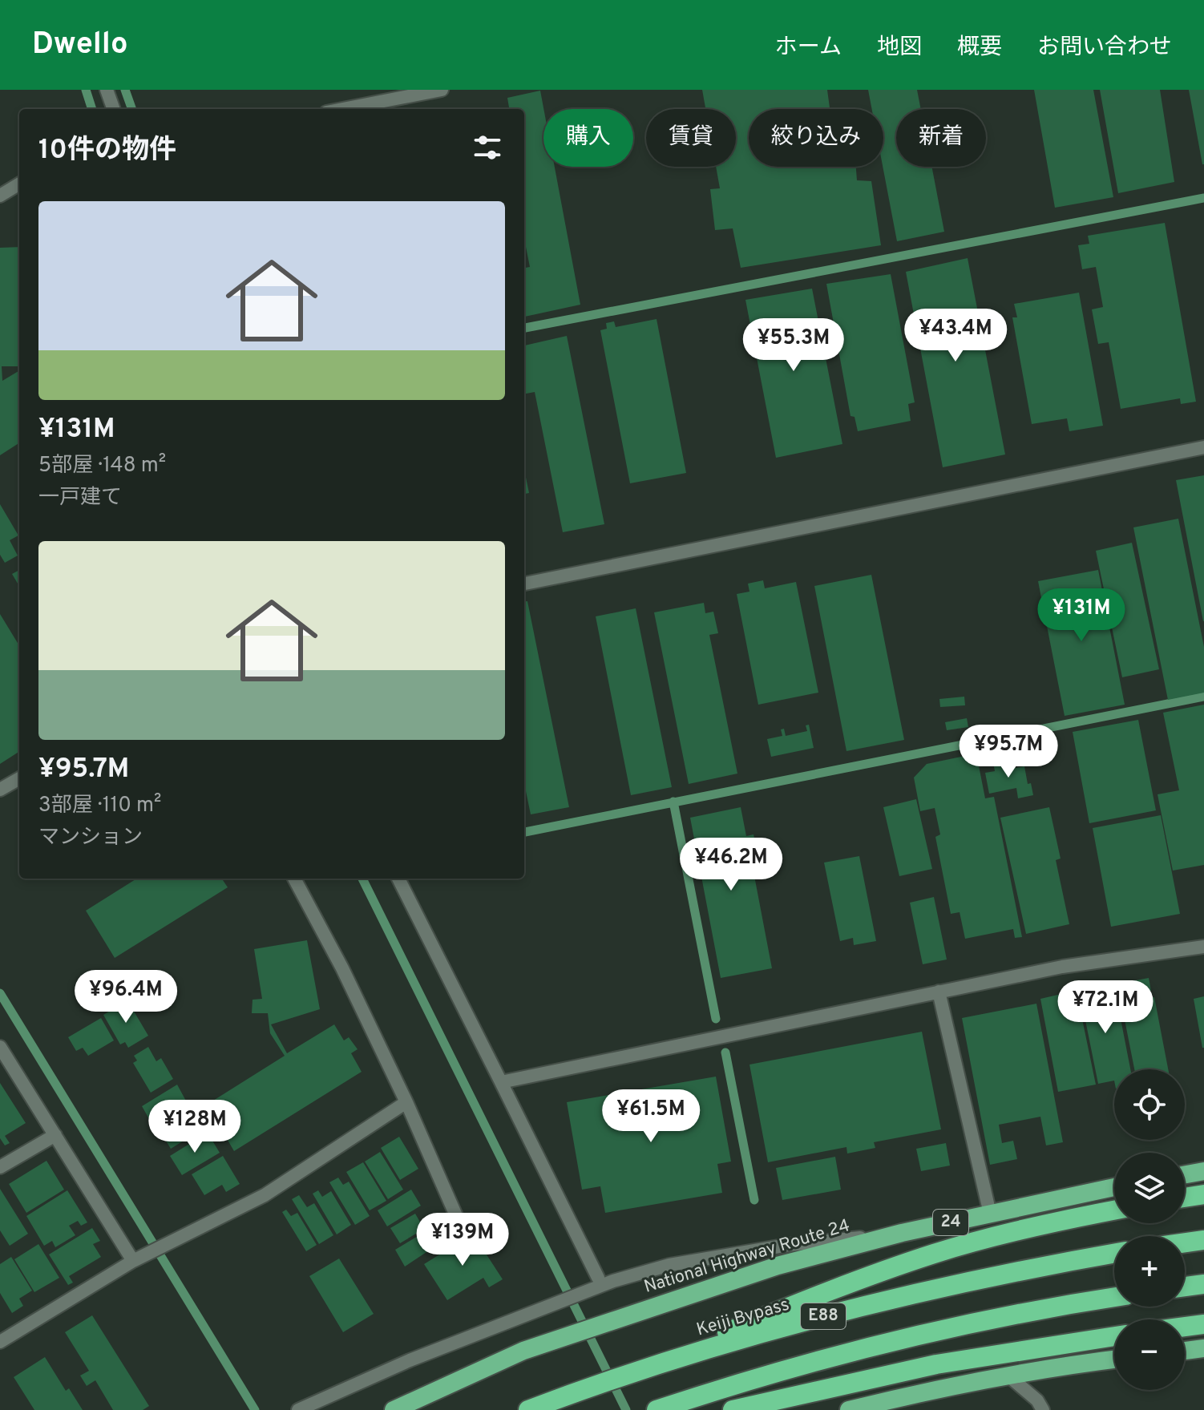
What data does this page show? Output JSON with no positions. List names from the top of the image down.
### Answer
{
  "streets": {
    "highway": [
      "24",
      "National Highway Route 24",
      "E88",
      "Keiji Bypass"
    ]
  },
  "page": {
    "header": "Dwello",
    "nav": [
      "ホーム",
      "地図",
      "概要",
      "お問い合わせ"
    ],
    "chip": [
      "購入",
      "賃貸",
      "絞り込み",
      "新着"
    ],
    "heading": "10件の物件",
    "list": [
      {
        "name": "¥131M",
        "note": "5部屋 · 148 m² · 一戸建て"
      },
      {
        "name": "¥95.7M",
        "note": "3部屋 · 110 m² · マンション"
      }
    ],
    "price": [
      "¥43.4M",
      "¥55.3M",
      "¥131M",
      "¥95.7M",
      "¥46.2M",
      "¥96.4M",
      "¥72.1M",
      "¥61.5M",
      "¥128M",
      "¥139M"
    ],
    "map_buttons": ["+", "−"]
  }
}
